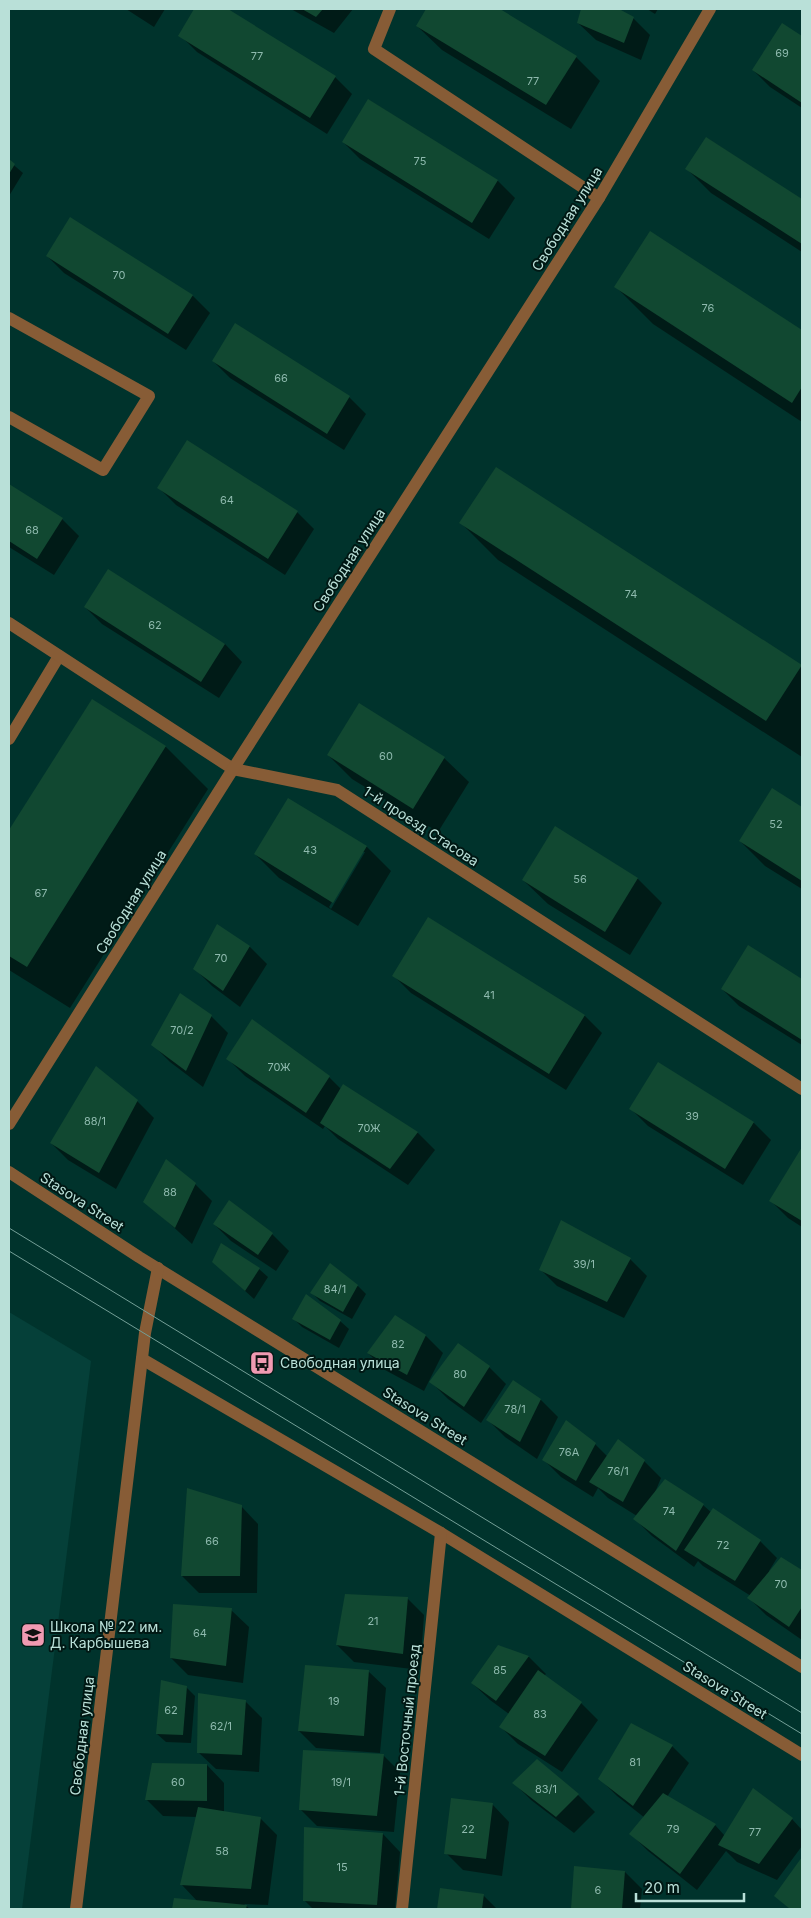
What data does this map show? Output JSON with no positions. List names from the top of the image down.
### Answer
{
  "streets": {
    "street": [
      "Свободная улица",
      "1-й проезд Стасова",
      "Stasova Street",
      "1-й Восточный проезд"
    ]
  },
  "crossings": [
    ["Свободная улица", "1-й проезд Стасова"],
    ["Свободная улица", "Stasova Street"],
    ["Stasova Street", "1-й Восточный проезд"]
  ],
  "places": {
    "bus stop": ["Свободная улица"],
    "school or university": ["Школа № 22 им. Д. Карбышева"]
  },
  "house_numbers": [
    "69",
    "77",
    "77",
    "75",
    "70",
    "76",
    "66",
    "64",
    "68",
    "74",
    "62",
    "60",
    "52",
    "43",
    "56",
    "67",
    "70",
    "41",
    "70/2",
    "70Ж",
    "39",
    "88/1",
    "70Ж",
    "88",
    "39/1",
    "84/1",
    "82",
    "80",
    "78/1",
    "76А",
    "76/1",
    "74",
    "66",
    "72",
    "70",
    "21",
    "64",
    "85",
    "19",
    "62",
    "83",
    "62/1",
    "81",
    "60",
    "19/1",
    "83/1",
    "22",
    "79",
    "77",
    "58",
    "15",
    "6"
  ],
  "scale_bar": "20 m"
}
